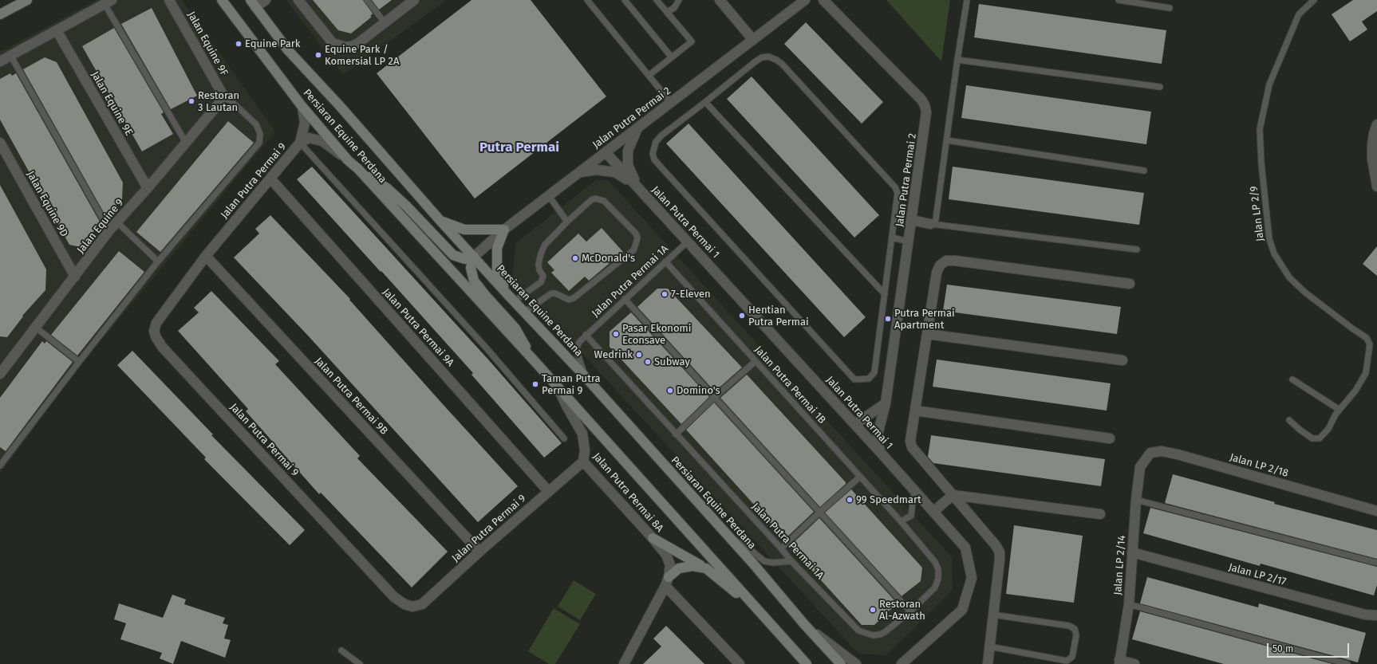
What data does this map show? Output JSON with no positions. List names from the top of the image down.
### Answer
{
  "streets": {
    "street": [
      "Jalan Equine 9F",
      "Jalan Equine 9E",
      "Jalan Putra Permai 2",
      "Persiaran Equine Perdana",
      "Jalan Putra Permai 9",
      "Jalan Equine 9D",
      "Jalan Putra Permai 1",
      "Jalan Equine 9",
      "Jalan Putra Permai 9A",
      "Jalan Putra Permai 9B",
      "Jalan LP 2/18",
      "Jalan Putra Permai 8A",
      "Jalan LP 2/14",
      "Jalan LP 2/17"
    ],
    "lane": ["Jalan LP 2/9", "Jalan Putra Permai 1A", "Jalan Putra Permai 1B"]
  },
  "crossings": [
    ["Jalan Equine 9F", "Jalan Equine 9"],
    ["Jalan Equine 9E", "Jalan Equine 9"],
    ["Jalan Putra Permai 2", "Persiaran Equine Perdana"],
    ["Jalan Putra Permai 2", "Jalan Putra Permai 1"],
    ["Persiaran Equine Perdana", "Jalan Putra Permai 9"],
    ["Persiaran Equine Perdana", "Jalan Putra Permai 1A"],
    ["Persiaran Equine Perdana", "Jalan Putra Permai 8A"],
    ["Jalan Putra Permai 9", "Jalan Putra Permai 9A"],
    ["Jalan Putra Permai 9", "Jalan Putra Permai 9B"],
    ["Jalan Putra Permai 9", "Jalan Putra Permai 8A"],
    ["Jalan Equine 9D", "Jalan Equine 9"],
    ["Jalan Putra Permai 1", "Jalan Putra Permai 1A"],
    ["Jalan Putra Permai 1A", "Jalan Putra Permai 1B"],
    ["Jalan LP 2/18", "Jalan LP 2/14"],
    ["Jalan LP 2/14", "Jalan LP 2/17"]
  ],
  "districts": ["Putra Permai"],
  "places": [
    "Equine Park",
    "Equine Park / Komersial LP 2A",
    "Restoran 3 Lautan",
    "McDonald's",
    "7-Eleven",
    "Hentian Putra Permai",
    "Putra Permai Apartment",
    "Pasar Ekonomi Econsave",
    "Wedrink",
    "Subway",
    "Taman Putra Permai 9",
    "Domino's",
    "99 Speedmart",
    "Restoran Al-Azwath"
  ],
  "scale_bar": "50 m"
}
